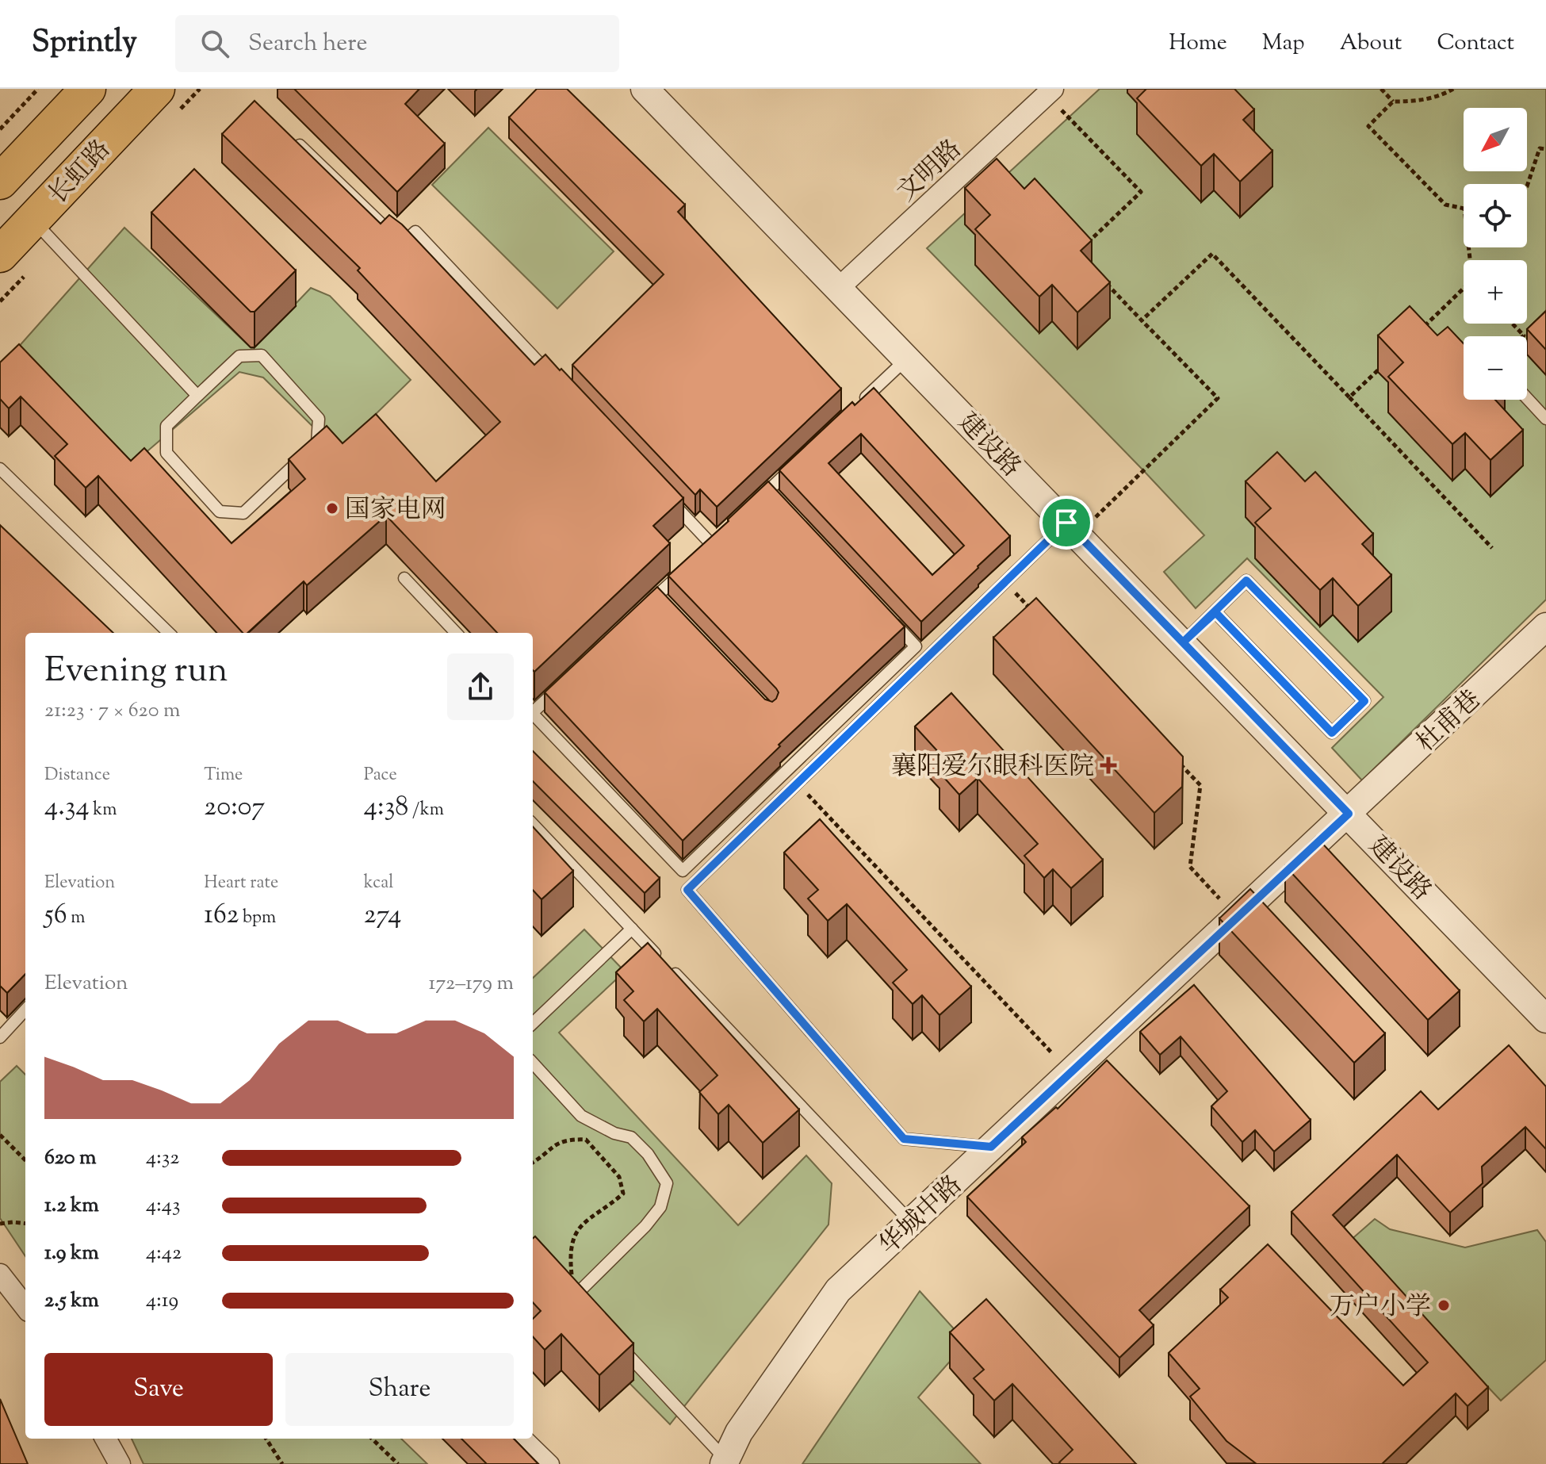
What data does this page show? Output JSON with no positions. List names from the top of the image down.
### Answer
{
  "streets": {
    "highway": ["长虹路"],
    "street": [
      "文明路",
      "建设路",
      "杜甫巷",
      "华城中路"
    ]
  },
  "crossings": [
    ["文明路", "建设路"],
    ["建设路", "杜甫巷"],
    ["建设路", "华城中路"],
    ["杜甫巷", "华城中路"]
  ],
  "places": {
    "other": ["国家电网", "万户小学"],
    "health": ["襄阳爱尔眼科医院"]
  },
  "north": "bottom left",
  "page": {
    "header": "Sprintly",
    "search": "Search here",
    "nav": [
      "Home",
      "Map",
      "About",
      "Contact"
    ],
    "map_buttons": ["+", "−"],
    "heading": ["Evening run", "21:23 · 7 × 620 m"],
    "stats": [
      ["Distance", "4.34 km"],
      ["Time", "20:07"],
      ["Pace", "4:38 /km"],
      ["Elevation", "56 m"],
      ["Heart rate", "162 bpm"],
      ["kcal", "274"]
    ],
    "chart": ["Elevation", "172–179 m"],
    "list": [
      {
        "name": "620 m",
        "note": "4:32"
      },
      {
        "name": "1.2 km",
        "note": "4:43"
      },
      {
        "name": "1.9 km",
        "note": "4:42"
      },
      {
        "name": "2.5 km",
        "note": "4:19"
      }
    ],
    "buttons": ["Save", "Share"]
  }
}
